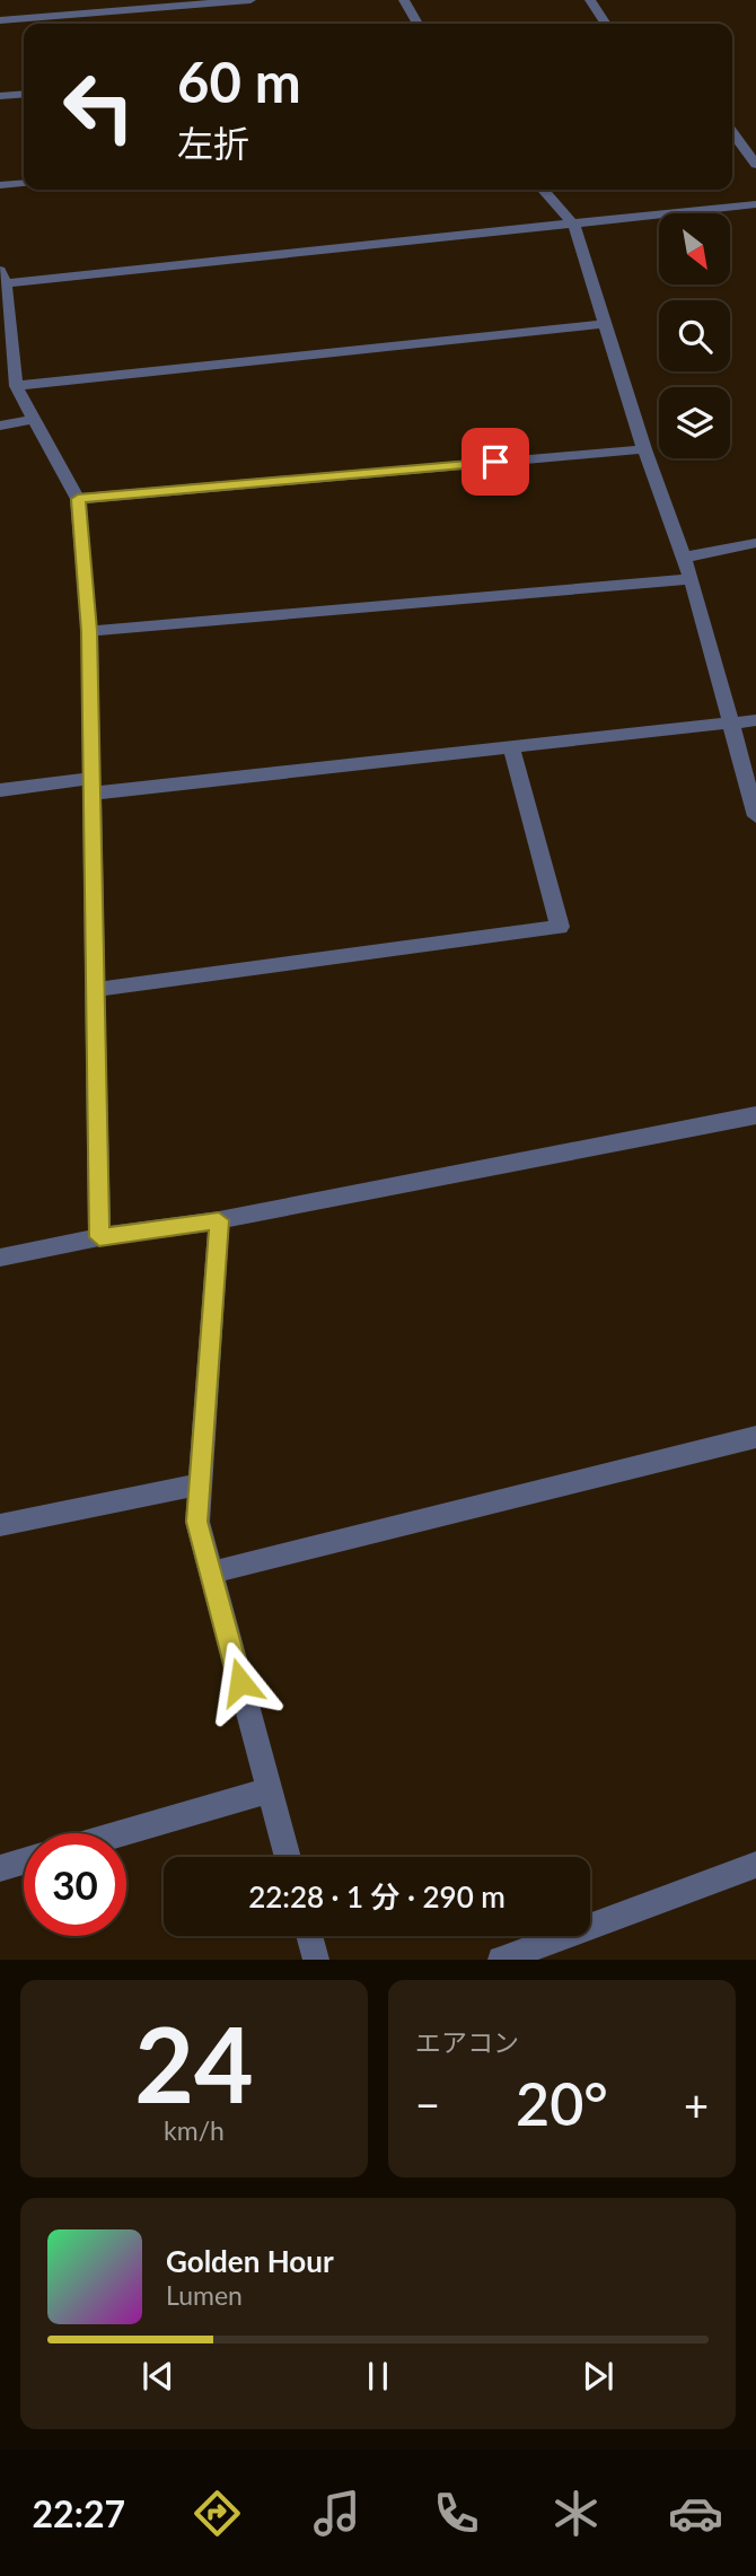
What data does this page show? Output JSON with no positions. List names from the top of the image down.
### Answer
{
  "north": "bottom right",
  "page": {
    "turn": ["60 m", "左折"],
    "limit": "30",
    "trip": "22:28 · 1 分 · 290 m",
    "tile": [
      ["24", "km/h"],
      "エアコン"
    ],
    "heat": ["−", "20°", "+"],
    "song": ["Golden Hour", "Lumen"],
    "tabs": "22:27"
  }
}
